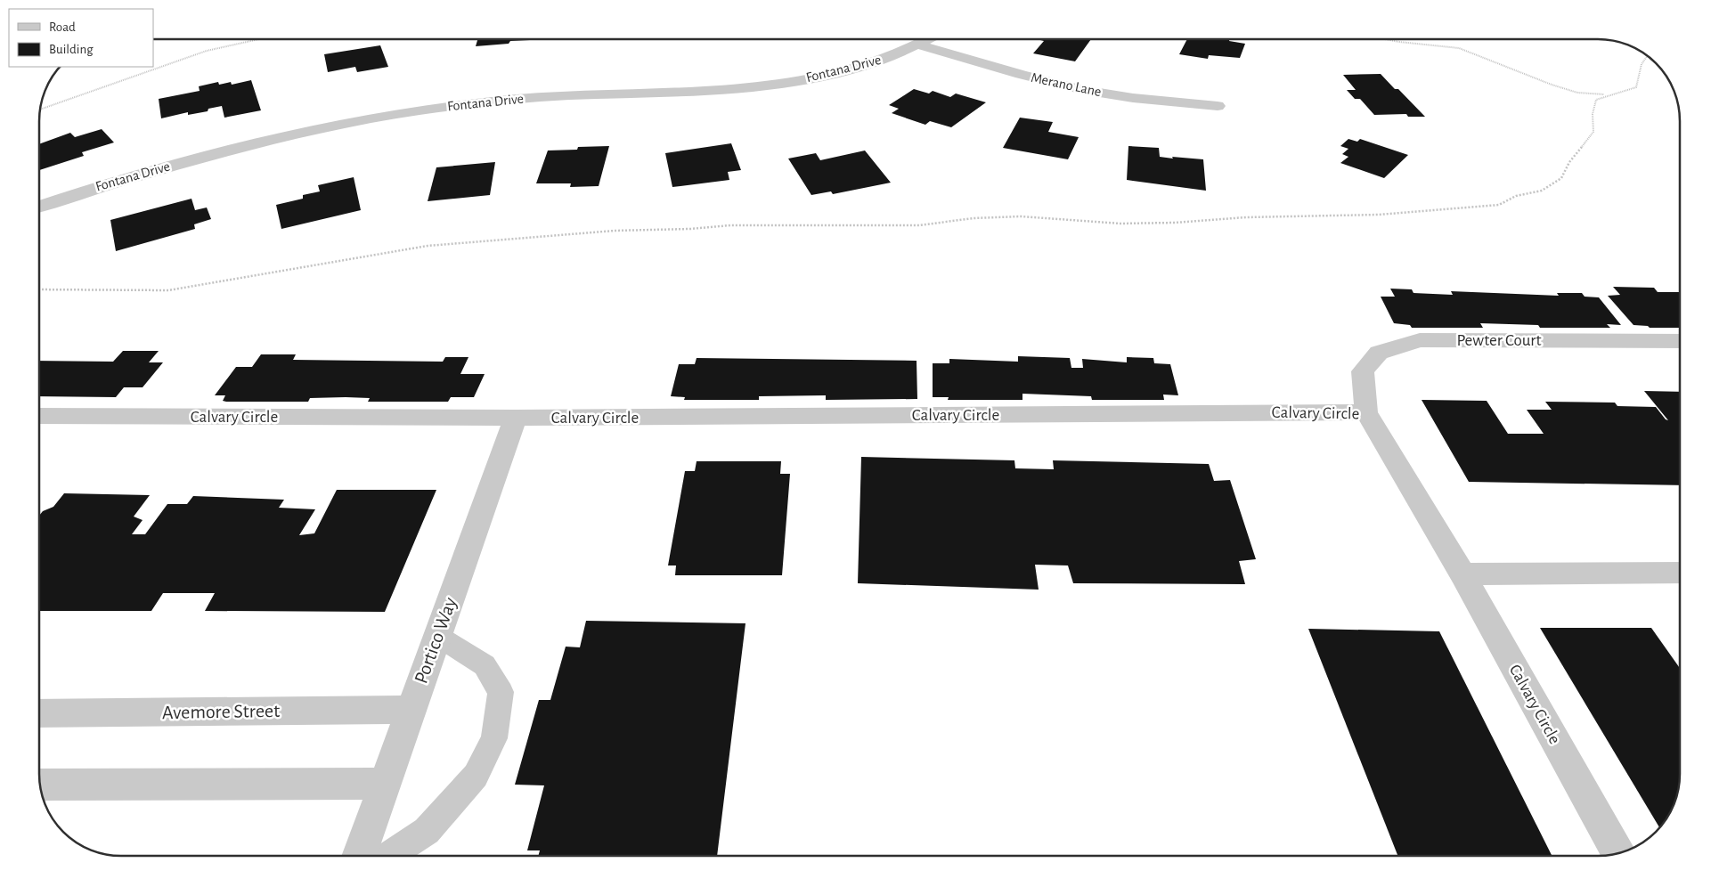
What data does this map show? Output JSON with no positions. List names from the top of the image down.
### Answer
{
  "streets": {
    "street": [
      "Fontana Drive",
      "Merano Lane",
      "Pewter Court",
      "Calvary Circle",
      "Portico Way",
      "Avemore Street"
    ]
  },
  "crossings": [
    ["Fontana Drive", "Merano Lane"],
    ["Pewter Court", "Calvary Circle"],
    ["Calvary Circle", "Portico Way"],
    ["Portico Way", "Avemore Street"]
  ],
  "legend": ["Road", "Building"]
}
